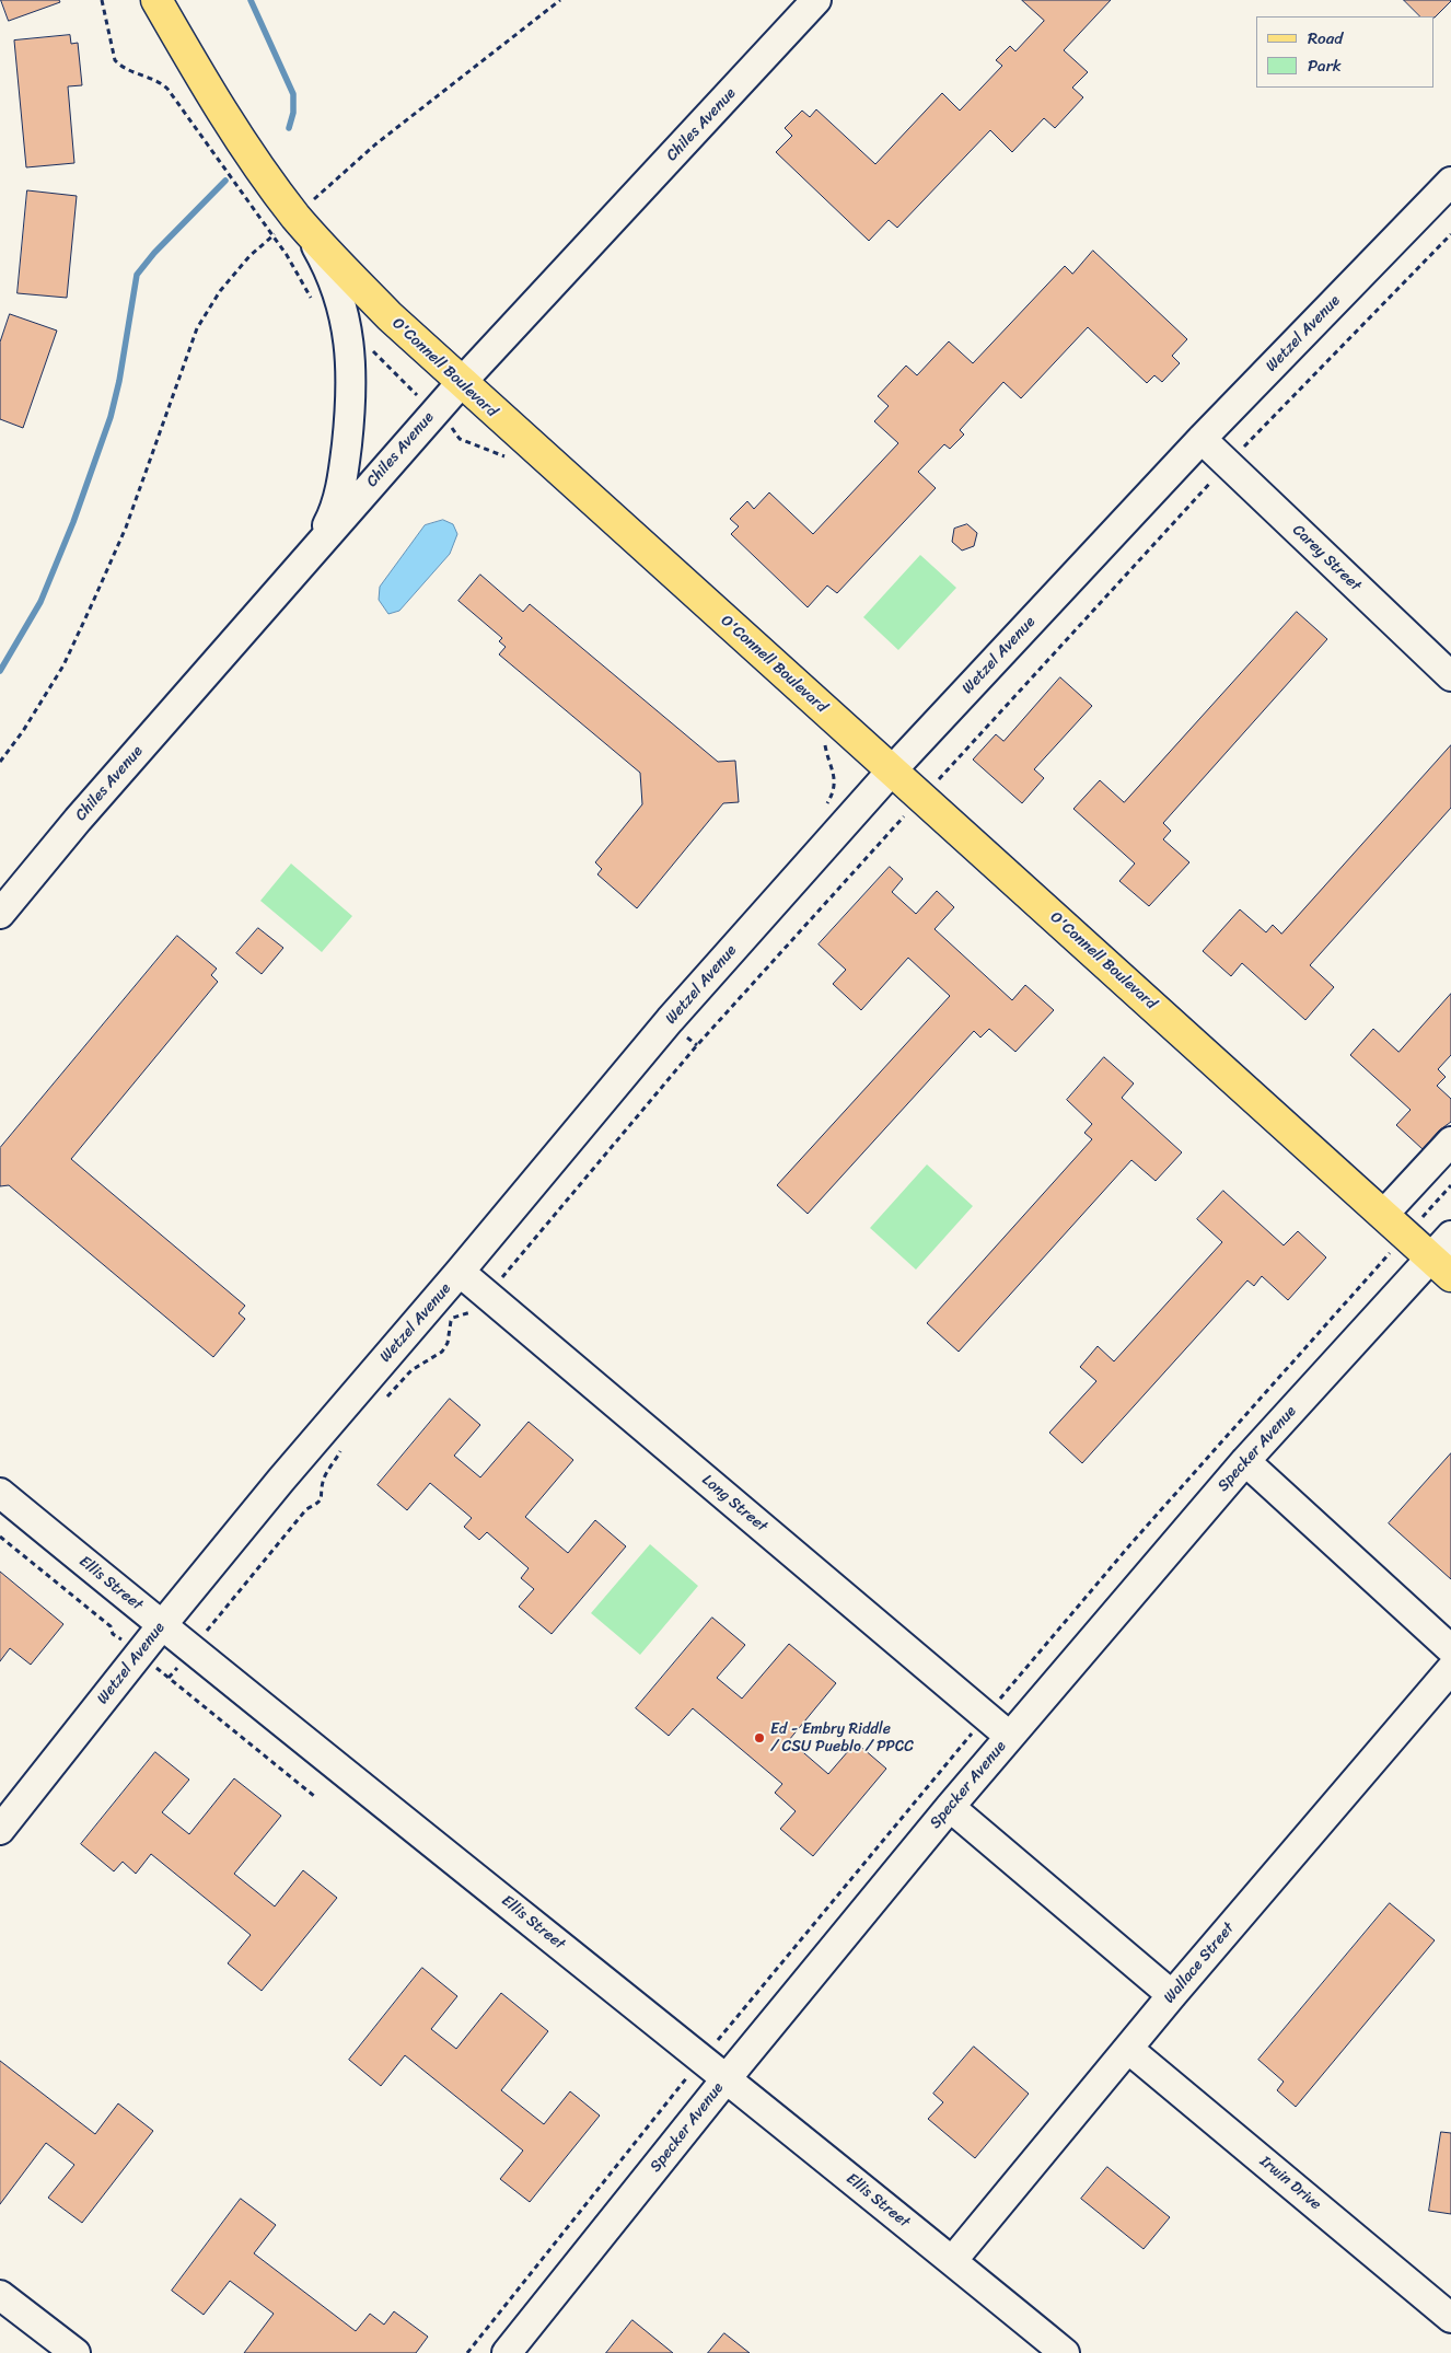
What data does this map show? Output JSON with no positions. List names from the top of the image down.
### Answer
{
  "streets": {
    "main road": ["O'Connell Boulevard"],
    "street": [
      "Chiles Avenue",
      "Wetzel Avenue",
      "Carey Street",
      "Specker Avenue",
      "Long Street",
      "Ellis Street",
      "Wallace Street",
      "Irwin Drive"
    ]
  },
  "crossings": [
    ["Chiles Avenue", "O'Connell Boulevard"],
    ["Wetzel Avenue", "O'Connell Boulevard"],
    ["Wetzel Avenue", "Carey Street"],
    ["Wetzel Avenue", "Long Street"],
    ["Wetzel Avenue", "Ellis Street"],
    ["O'Connell Boulevard", "Specker Avenue"],
    ["Specker Avenue", "Long Street"],
    ["Specker Avenue", "Ellis Street"],
    ["Ellis Street", "Wallace Street"],
    ["Wallace Street", "Irwin Drive"]
  ],
  "places": ["Ed - Embry Riddle / CSU Pueblo / PPCC"],
  "legend": ["Road", "Park"]
}
